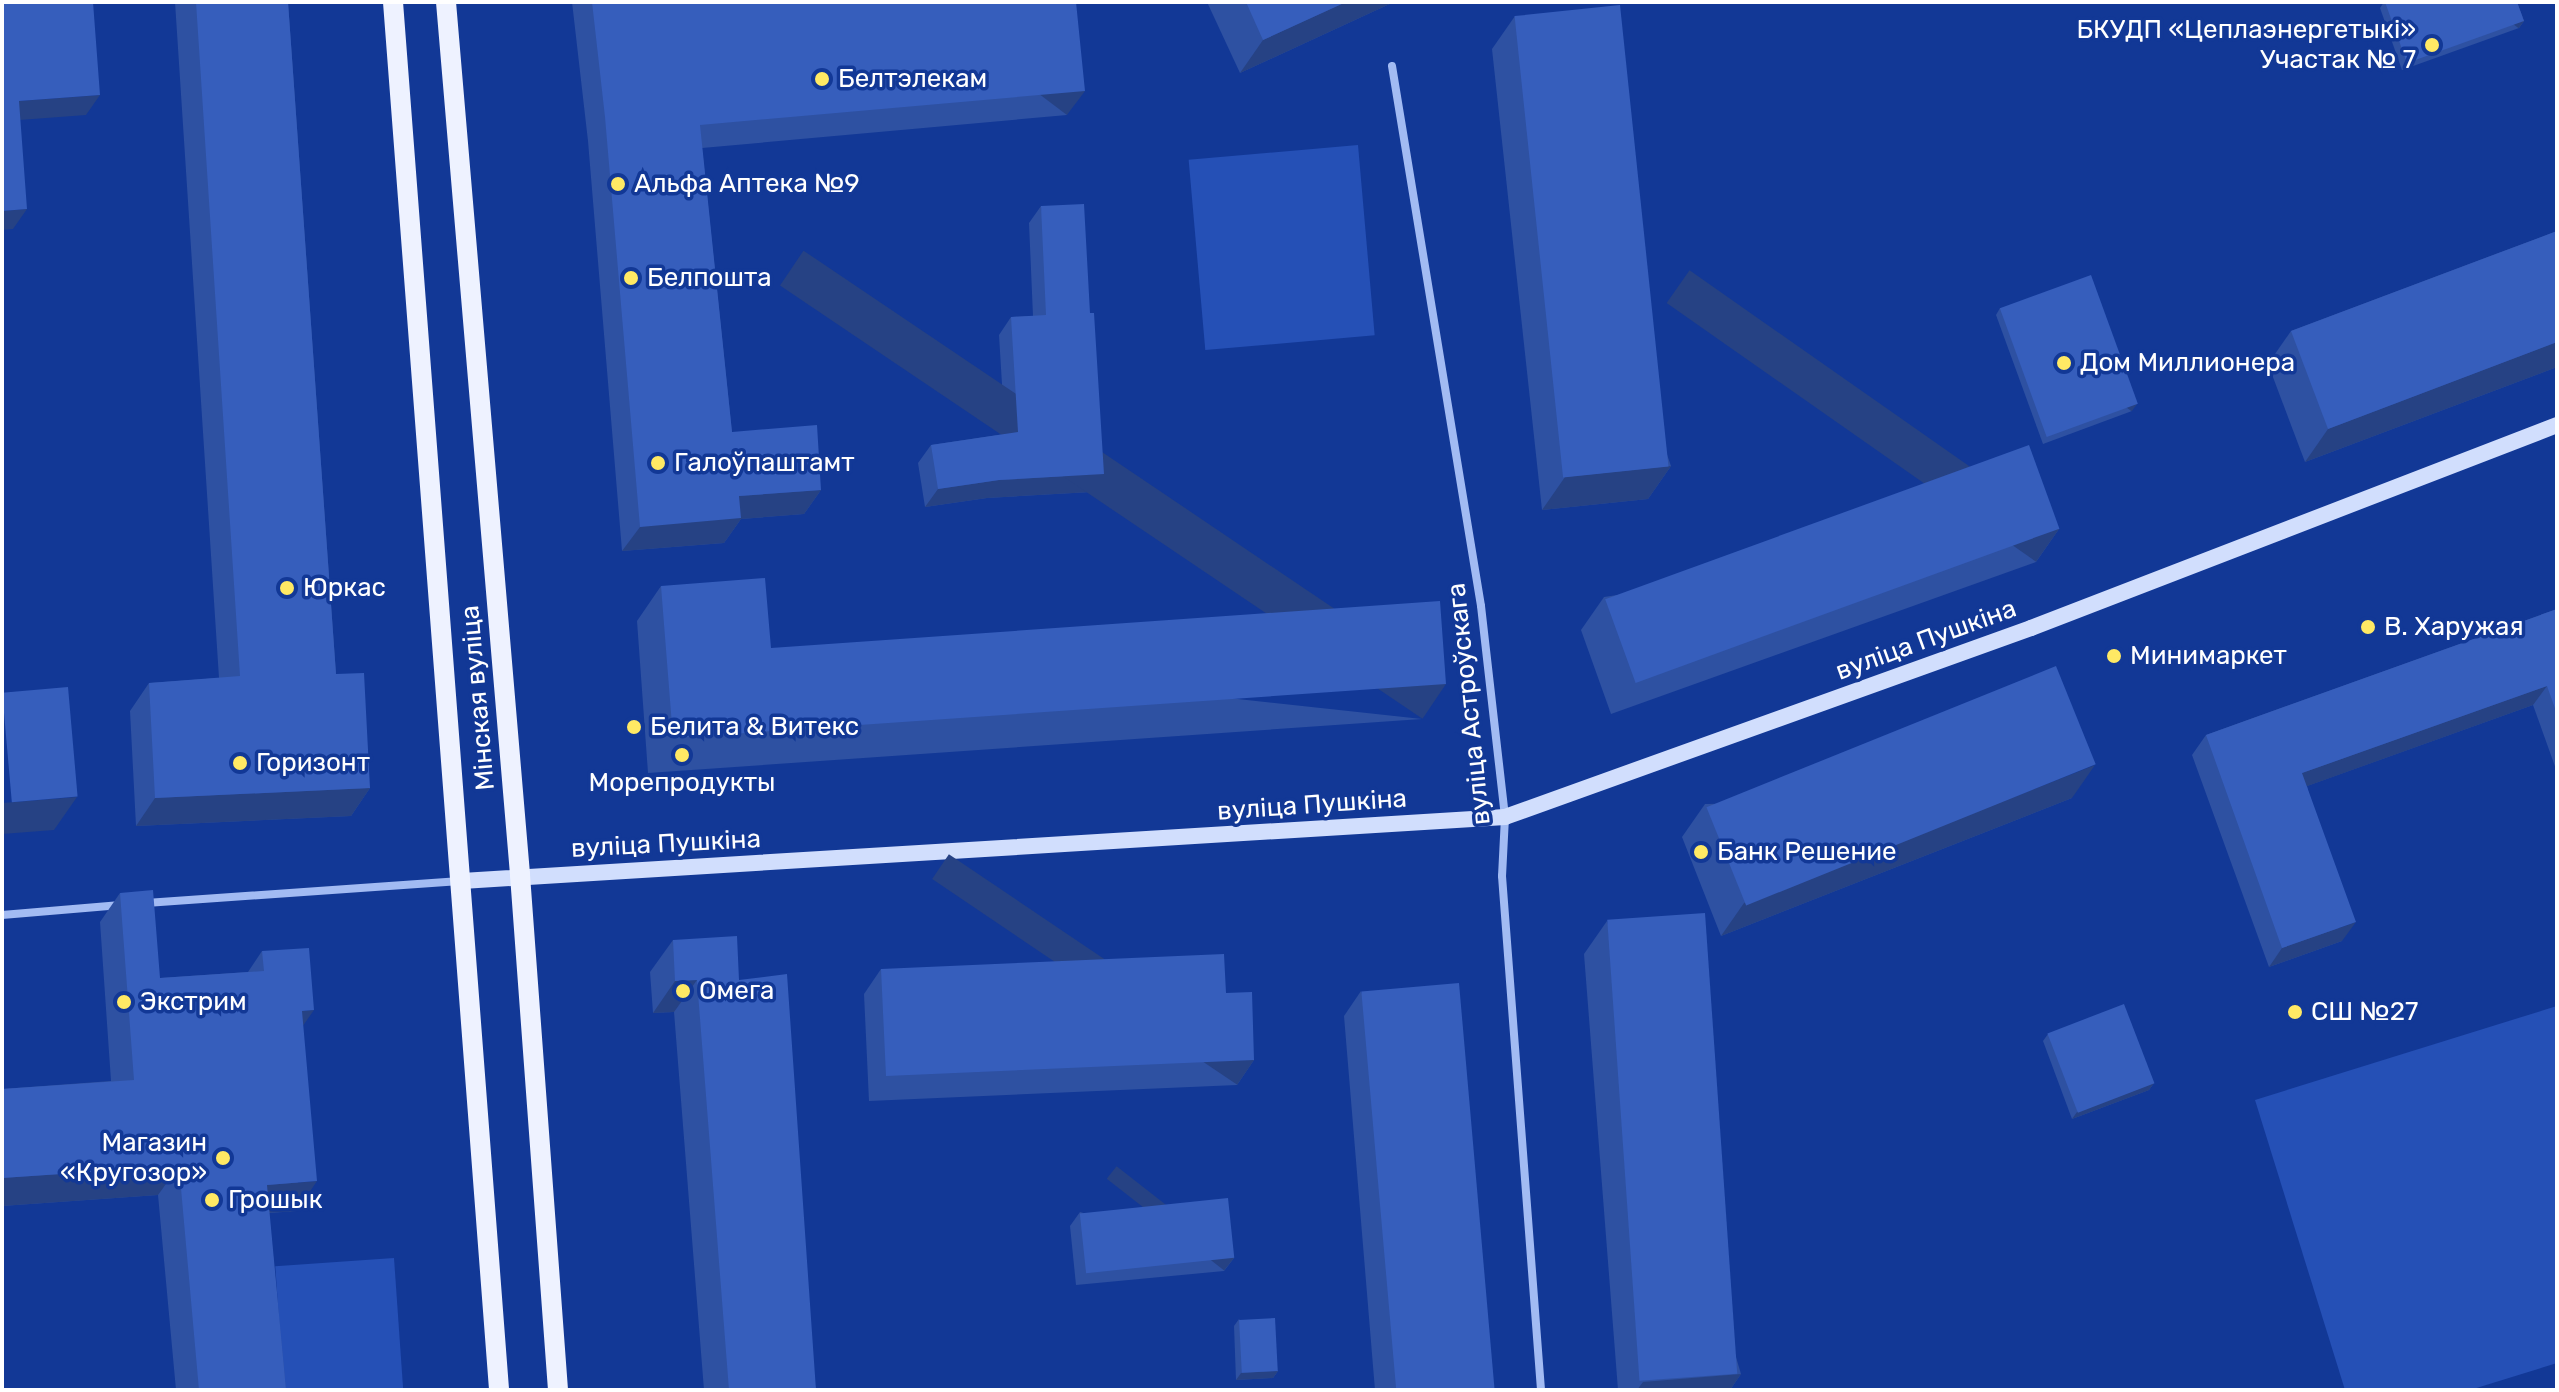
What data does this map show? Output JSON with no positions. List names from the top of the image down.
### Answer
{
  "streets": {
    "main road": ["вуліца Пушкіна", "Мінская вуліца"],
    "street": ["вуліца Астроўскага"]
  },
  "crossings": [
    ["вуліца Пушкіна", "Мінская вуліца"],
    ["вуліца Пушкіна", "вуліца Астроўскага"]
  ],
  "places": [
    "БКУДП «Цеплаэнергетыкі» Участак № 7",
    "Белтэлекам",
    "Альфа Аптека №9",
    "Белпошта",
    "Дом Миллионера",
    "Галоўпаштамт",
    "Юркас",
    "В. Харужая",
    "Минимаркет",
    "Белита & Витекс",
    "Морепродукты",
    "Горизонт",
    "Банк Решение",
    "Омега",
    "Экстрим",
    "СШ №27",
    "Магазин «Кругозор»",
    "Грошык"
  ]
}
